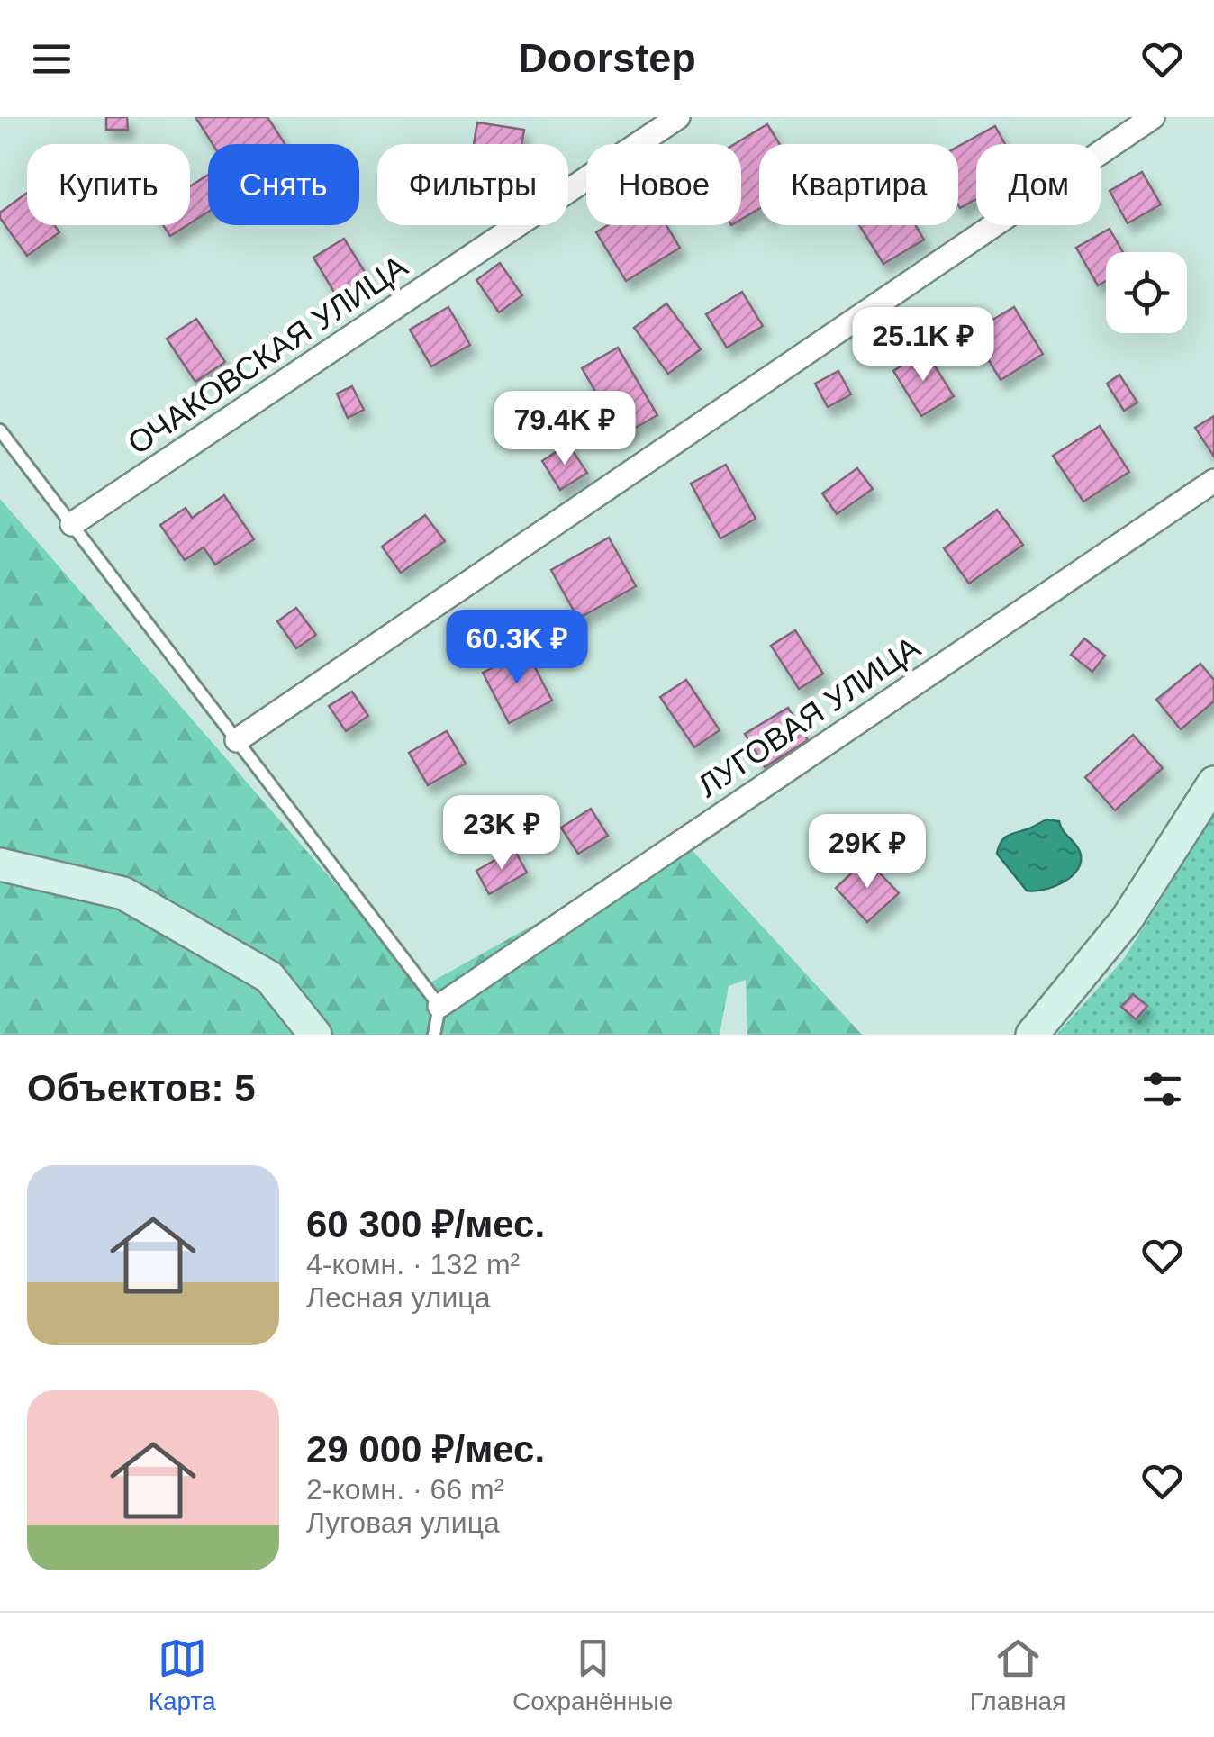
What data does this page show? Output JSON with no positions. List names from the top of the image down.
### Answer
{
  "streets": {
    "street": ["ОЧАКОВСКАЯ УЛИЦА", "ЛУГОВАЯ УЛИЦА"]
  },
  "page": {
    "header": "Doorstep",
    "chip": [
      "Купить",
      "Снять",
      "Фильтры",
      "Новое",
      "Квартира",
      "Дом"
    ],
    "price": [
      "25.1K ₽",
      "79.4K ₽",
      "60.3K ₽",
      "23K ₽",
      "29K ₽"
    ],
    "heading": "Объектов: 5",
    "list": [
      {
        "name": "60 300 ₽/мес.",
        "note": "4-комн. · 132 m² · Лесная улица"
      },
      {
        "name": "29 000 ₽/мес.",
        "note": "2-комн. · 66 m² · Луговая улица"
      }
    ],
    "tabs": ["Карта", "Сохранённые", "Главная"]
  }
}
